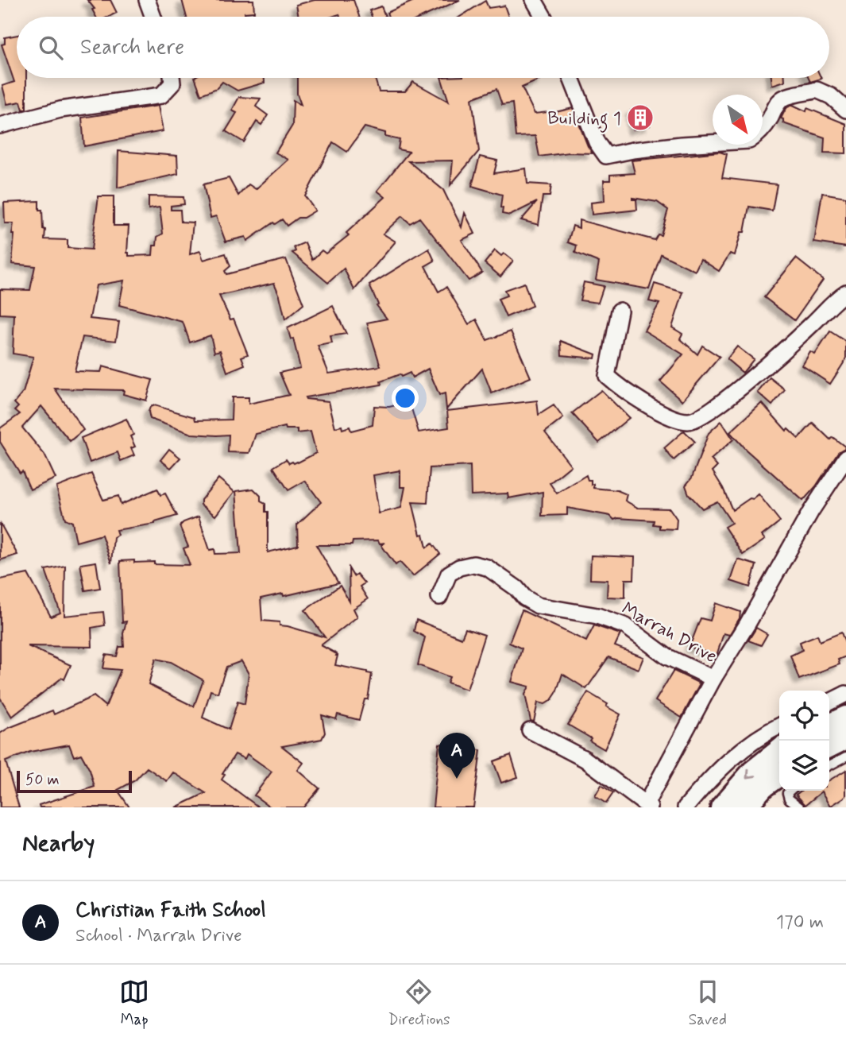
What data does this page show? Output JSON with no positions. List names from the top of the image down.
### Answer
{
  "streets": {
    "street": ["Marrah Drive"]
  },
  "places": {
    "building": ["Building 1"]
  },
  "scale_bar": "50 m",
  "north": "bottom right",
  "page": {
    "search": "Search here",
    "pins": "A",
    "scale": "50 m",
    "heading": "Nearby",
    "list": [
      {
        "mark": "A",
        "name": "Christian Faith School",
        "note": "School · Marrah Drive",
        "value": "170 m"
      }
    ],
    "nav": ["Map", "Directions", "Saved"]
  }
}
